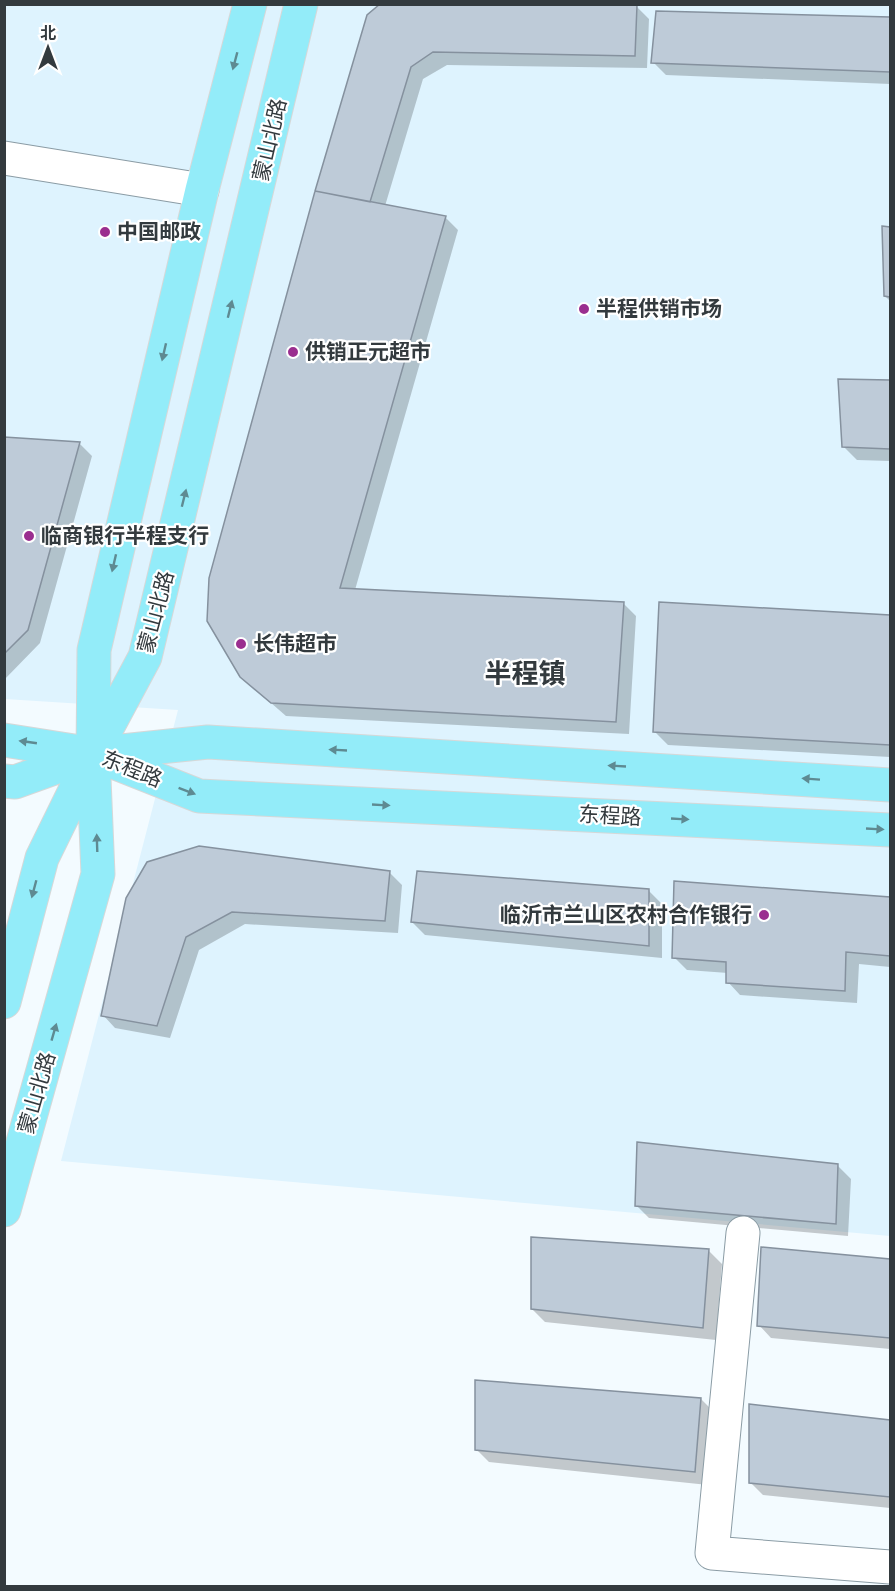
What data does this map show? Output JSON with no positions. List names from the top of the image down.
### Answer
{
  "streets": {
    "main road": ["蒙山北路", "东程路"]
  },
  "crossings": [
    ["蒙山北路", "东程路"]
  ],
  "districts": ["半程镇"],
  "places": [
    "中国邮政",
    "半程供销市场",
    "供销正元超市",
    "临商银行半程支行",
    "长伟超市",
    "临沂市兰山区农村合作银行"
  ],
  "north": "top"
}
